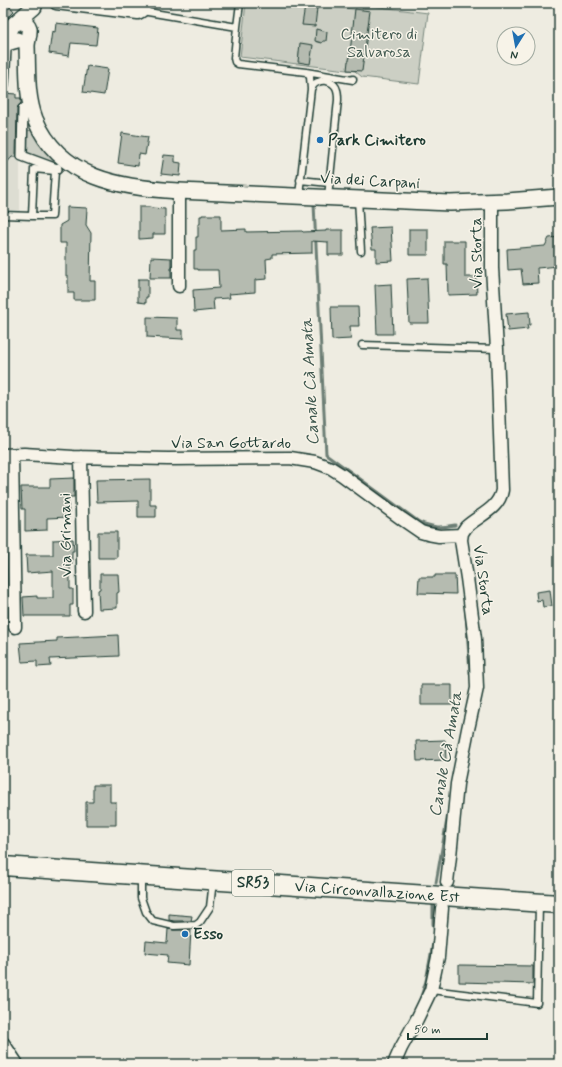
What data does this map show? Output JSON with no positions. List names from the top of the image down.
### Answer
{
  "streets": {
    "main road": ["SR53", "Via Circonvallazione Est"],
    "street": [
      "Via dei Carpani",
      "Via Storta",
      "Via San Gottardo",
      "Via Grimani"
    ]
  },
  "crossings": [
    ["Via dei Carpani", "Via Storta"],
    ["Via Storta", "Via San Gottardo"],
    ["Via San Gottardo", "Via Grimani"]
  ],
  "water": ["Canale Cà Amata"],
  "parks": ["Cimitero di Salvarosa"],
  "places": ["Park Cimitero", "Esso"],
  "scale_bar": "50 m",
  "north": "bottom"
}
